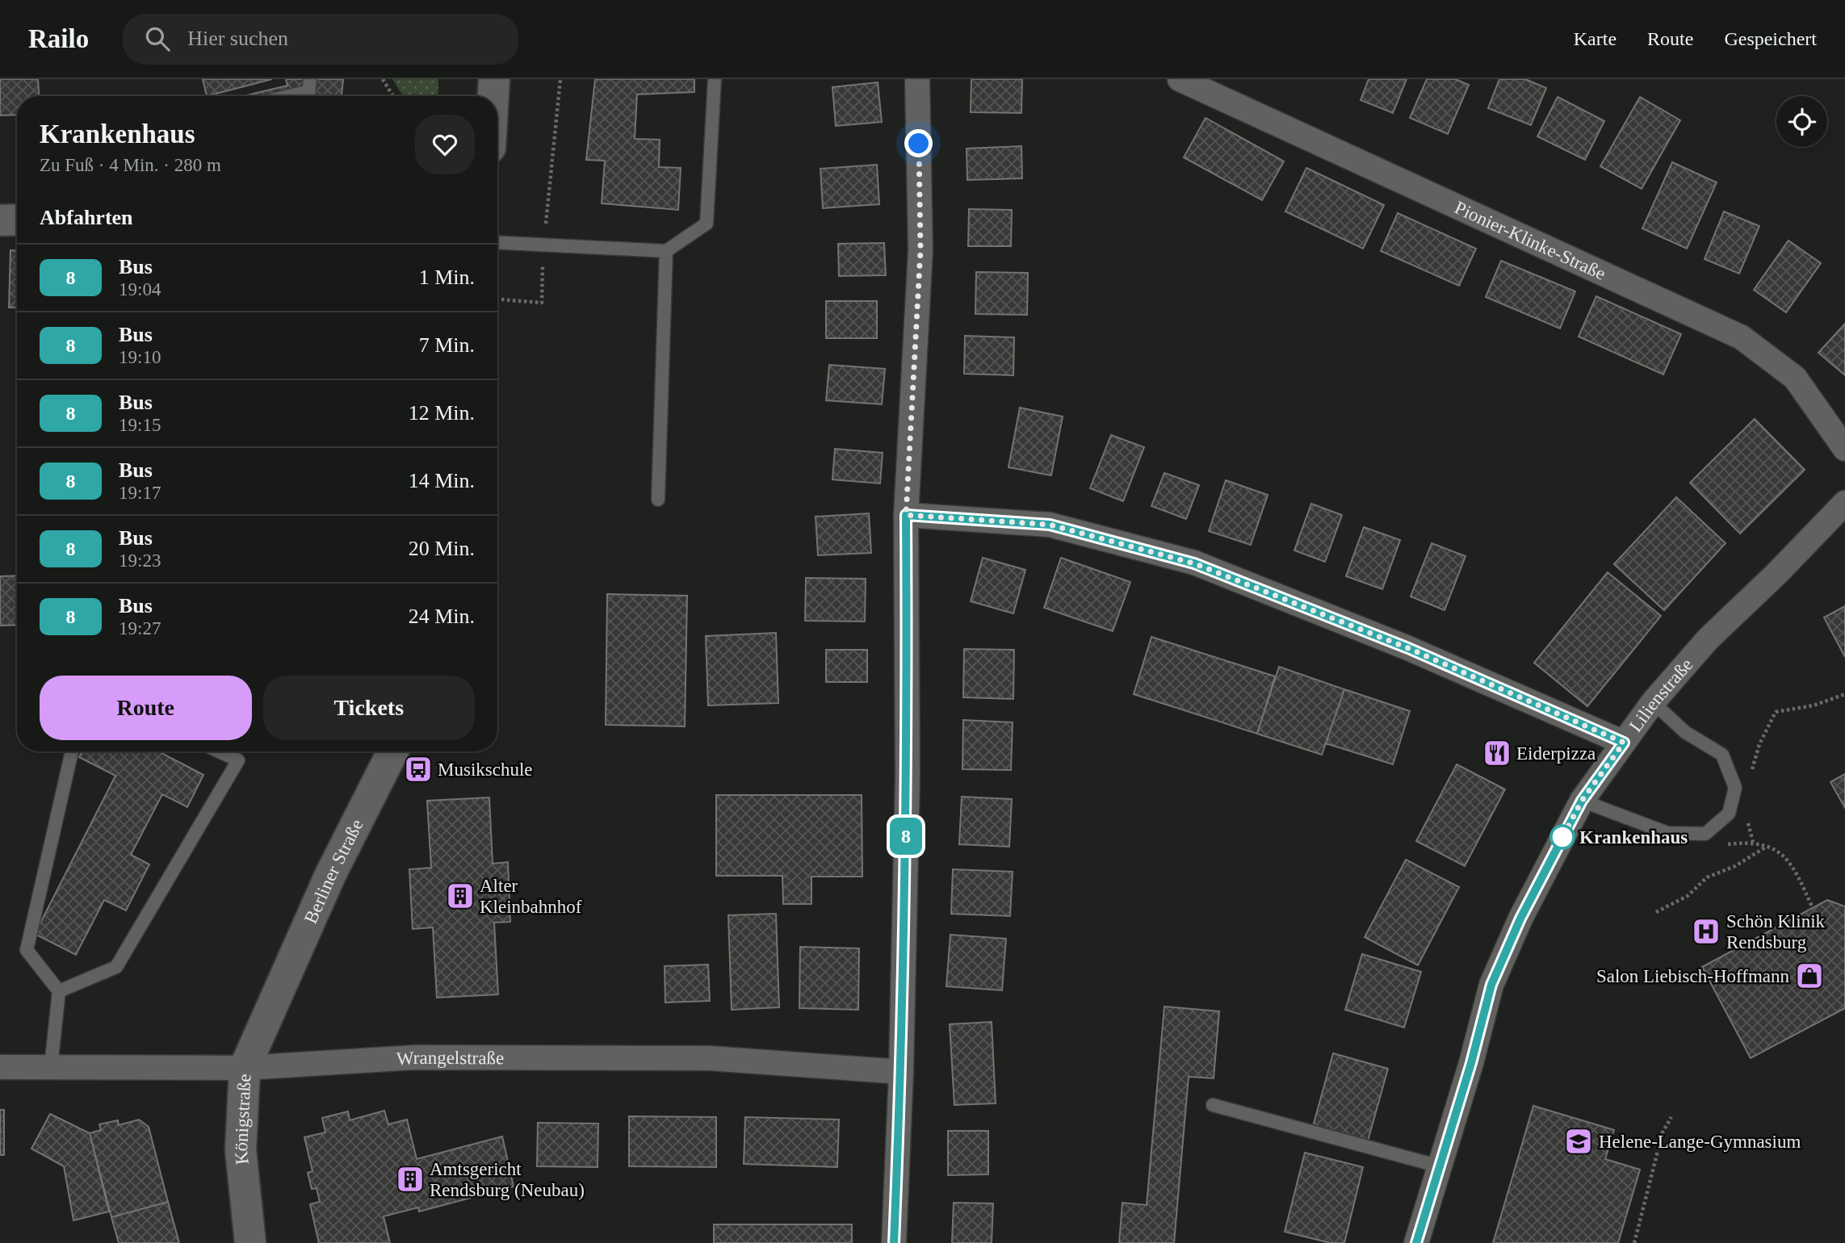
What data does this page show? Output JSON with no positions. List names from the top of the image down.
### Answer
{
  "streets": {
    "main road": ["Berliner Straße", "Königstraße"],
    "street": ["Pionier-Klinke-Straße", "Lilienstraße", "Wrangelstraße"]
  },
  "crossings": [
    ["Berliner Straße", "Königstraße"],
    ["Wrangelstraße", "Königstraße"]
  ],
  "places": {
    "restaurant": ["Eiderpizza"],
    "bus stop": ["Musikschule"],
    "other": ["Krankenhaus"],
    "building": ["Alter Kleinbahnhof", "Amtsgericht Rendsburg (Neubau)"],
    "hospital": ["Schön Klinik Rendsburg"],
    "shop": ["Salon Liebisch-Hoffmann"],
    "school or university": ["Helene-Lange-Gymnasium"]
  },
  "lines": ["bus line 8"],
  "page": {
    "header": "Railo",
    "search": "Hier suchen",
    "nav": ["Karte", "Route", "Gespeichert"],
    "on_map": "8",
    "heading": [
      ["Krankenhaus", "Zu Fuß · 4 Min. · 280 m"],
      "Abfahrten"
    ],
    "list": [
      {
        "mark": "8",
        "name": "Bus",
        "note": "19:04",
        "value": "1 Min."
      },
      {
        "mark": "8",
        "name": "Bus",
        "note": "19:10",
        "value": "7 Min."
      },
      {
        "mark": "8",
        "name": "Bus",
        "note": "19:15",
        "value": "12 Min."
      },
      {
        "mark": "8",
        "name": "Bus",
        "note": "19:17",
        "value": "14 Min."
      },
      {
        "mark": "8",
        "name": "Bus",
        "note": "19:23",
        "value": "20 Min."
      },
      {
        "mark": "8",
        "name": "Bus",
        "note": "19:27",
        "value": "24 Min."
      }
    ],
    "buttons": ["Route", "Tickets"]
  }
}
